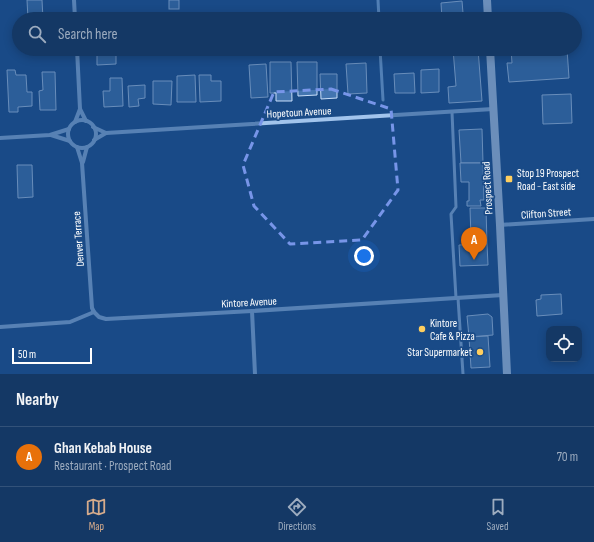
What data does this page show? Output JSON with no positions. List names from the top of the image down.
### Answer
{
  "streets": {
    "main road": ["Prospect Road"],
    "street": [
      "Hopetoun Avenue",
      "Clifton Street",
      "Denver Terrace",
      "Kintore Avenue"
    ]
  },
  "crossings": [
    ["Hopetoun Avenue", "Prospect Road"],
    ["Hopetoun Avenue", "Denver Terrace"],
    ["Prospect Road", "Clifton Street"],
    ["Prospect Road", "Kintore Avenue"],
    ["Denver Terrace", "Kintore Avenue"]
  ],
  "places": {
    "transit": ["Stop 19 Prospect Road - East side"],
    "other": ["Kintore Cafe & Pizza", "Star Supermarket"]
  },
  "scale_bar": "50 m",
  "page": {
    "search": "Search here",
    "pins": "A",
    "scale": "50 m",
    "heading": "Nearby",
    "list": [
      {
        "mark": "A",
        "name": "Ghan Kebab House",
        "note": "Restaurant · Prospect Road",
        "value": "70 m"
      }
    ],
    "nav": ["Map", "Directions", "Saved"]
  }
}
